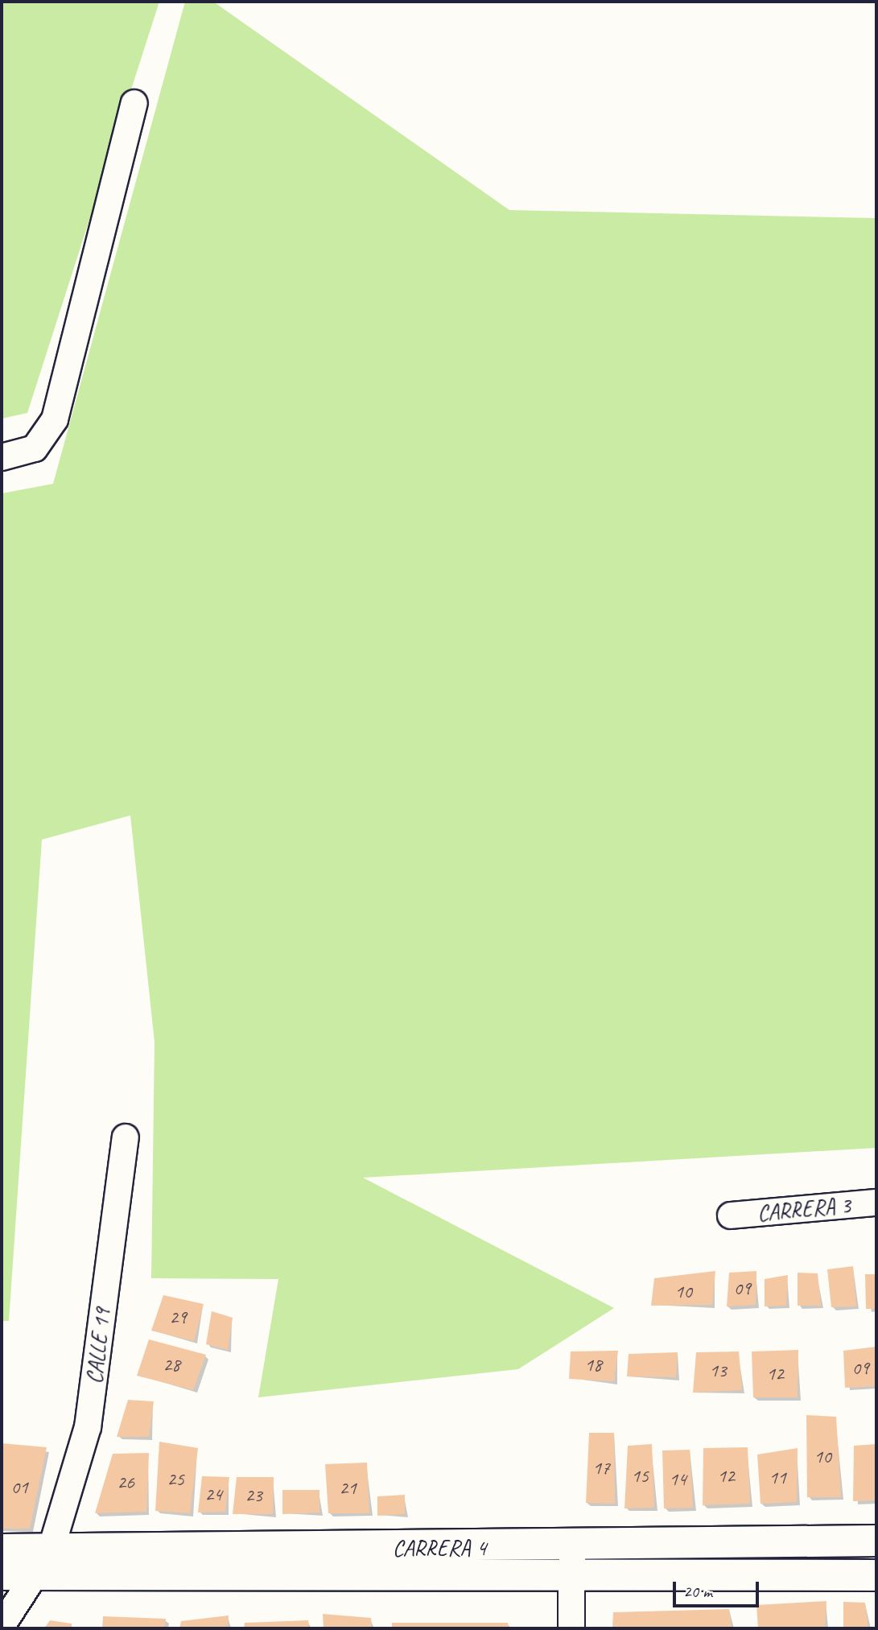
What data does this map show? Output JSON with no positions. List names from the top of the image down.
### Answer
{
  "streets": {
    "main road": ["CARRERA 4"],
    "street": ["CARRERA 3", "CALLE 19"]
  },
  "crossings": [
    ["CALLE 19", "CARRERA 4"]
  ],
  "house_numbers": [
    "09",
    "10",
    "29",
    "28",
    "18",
    "09",
    "13",
    "12",
    "10",
    "17",
    "15",
    "12",
    "11",
    "25",
    "14",
    "26",
    "01",
    "21",
    "24",
    "23"
  ],
  "scale_bar": "20 m"
}
